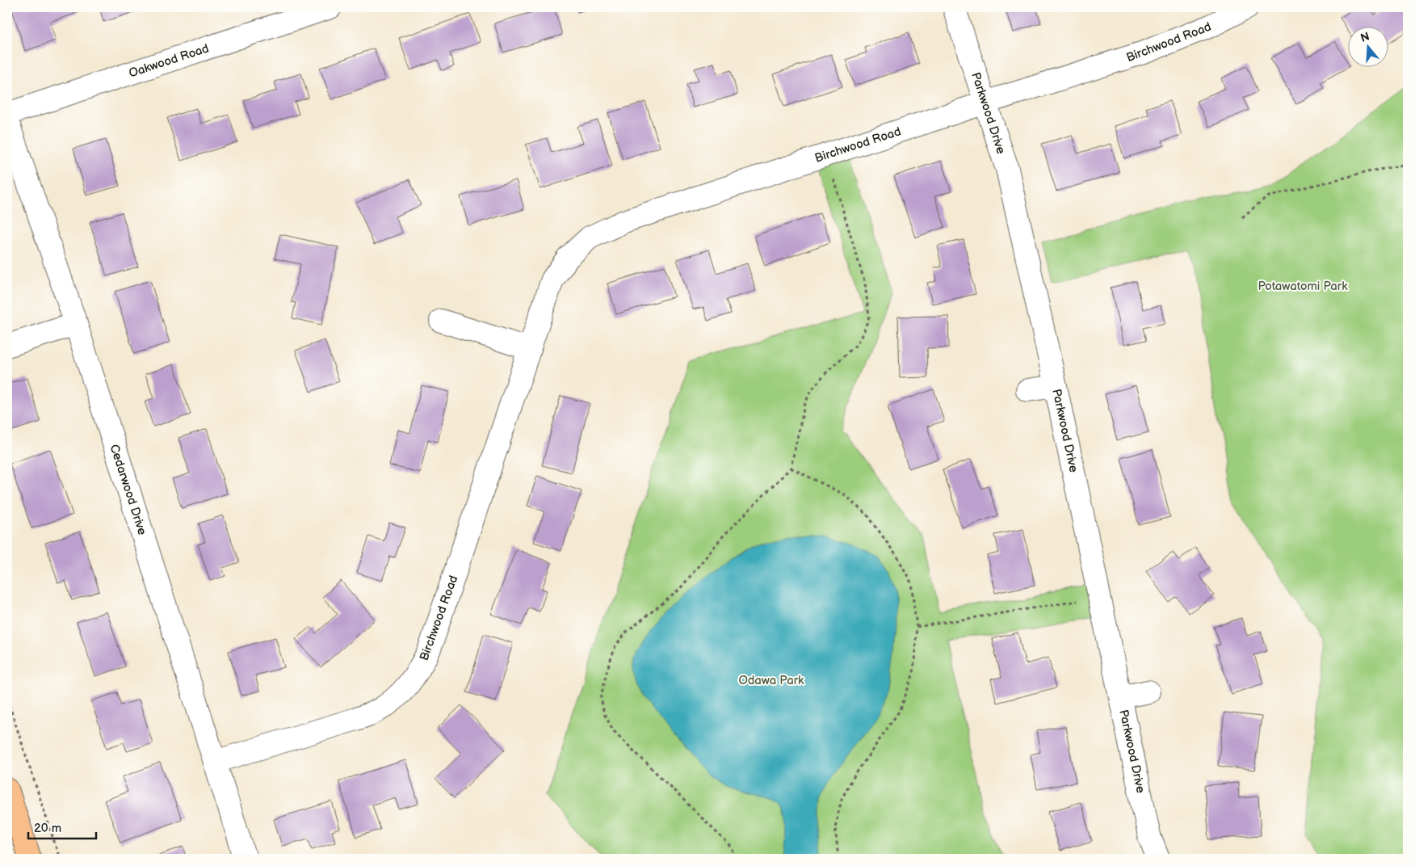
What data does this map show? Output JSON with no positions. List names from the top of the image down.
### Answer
{
  "streets": {
    "street": [
      "Birchwood Road",
      "Oakwood Road",
      "Parkwood Drive",
      "Cedarwood Drive"
    ]
  },
  "crossings": [
    ["Birchwood Road", "Parkwood Drive"],
    ["Birchwood Road", "Cedarwood Drive"]
  ],
  "parks": ["Potawatomi Park", "Odawa Park"],
  "scale_bar": "20 m",
  "north": "top"
}
